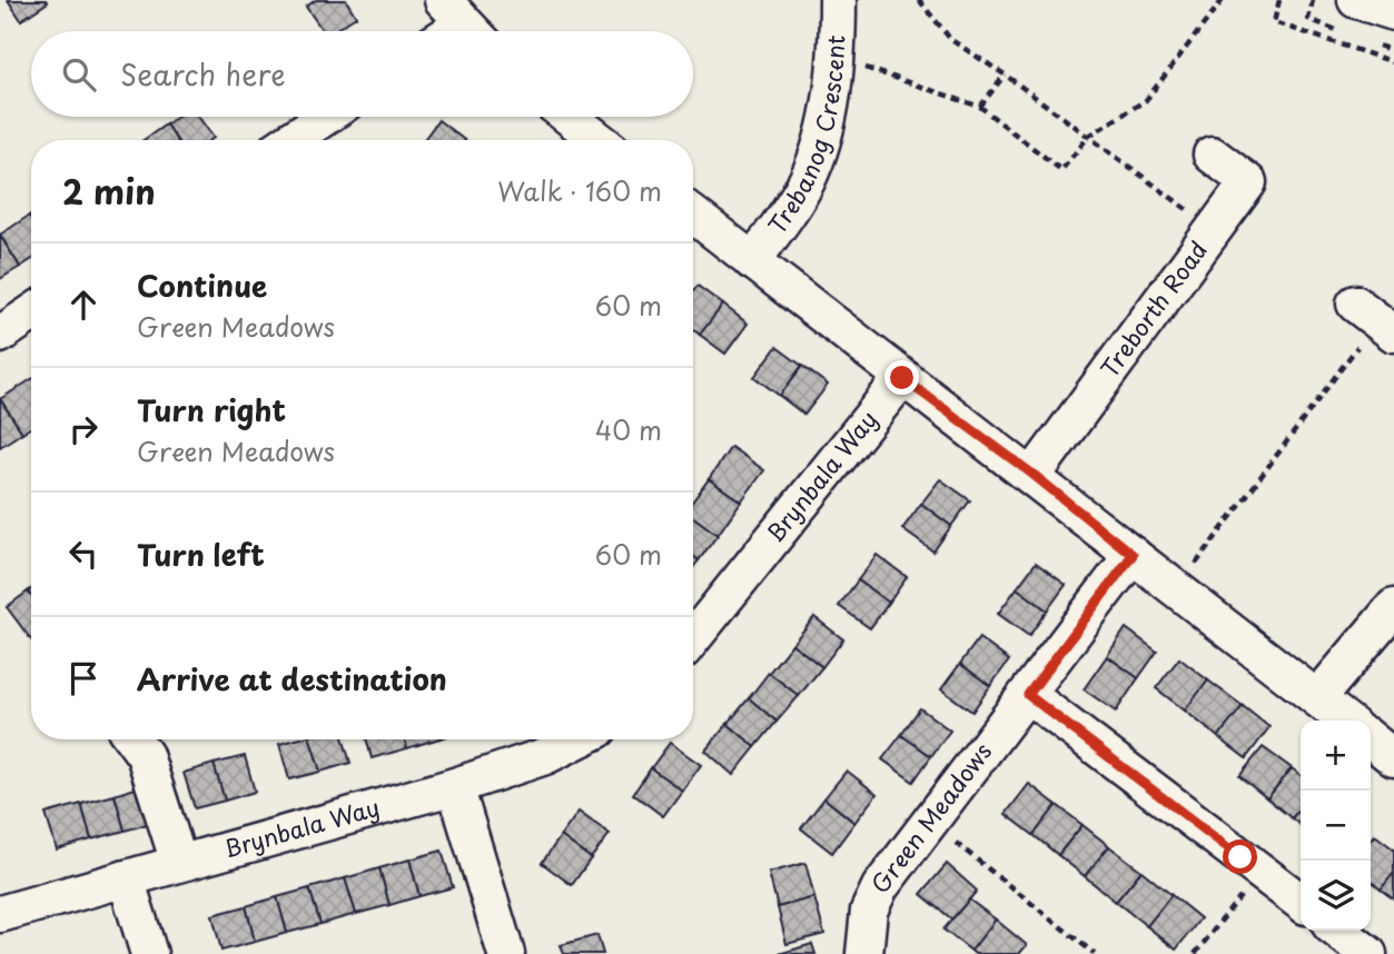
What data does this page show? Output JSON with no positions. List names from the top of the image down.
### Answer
{
  "streets": {
    "street": [
      "Trebanog Crescent",
      "Treborth Road",
      "Brynbala Way",
      "Green Meadows"
    ]
  },
  "page": {
    "search": "Search here",
    "heading": ["2 min", "Walk · 160 m"],
    "list": [
      ["Continue", "Green Meadows", "60 m"],
      ["Turn right", "Green Meadows", "40 m"],
      ["Turn left", "60 m"],
      "Arrive at destination"
    ],
    "map_buttons": ["+", "−"]
  }
}
